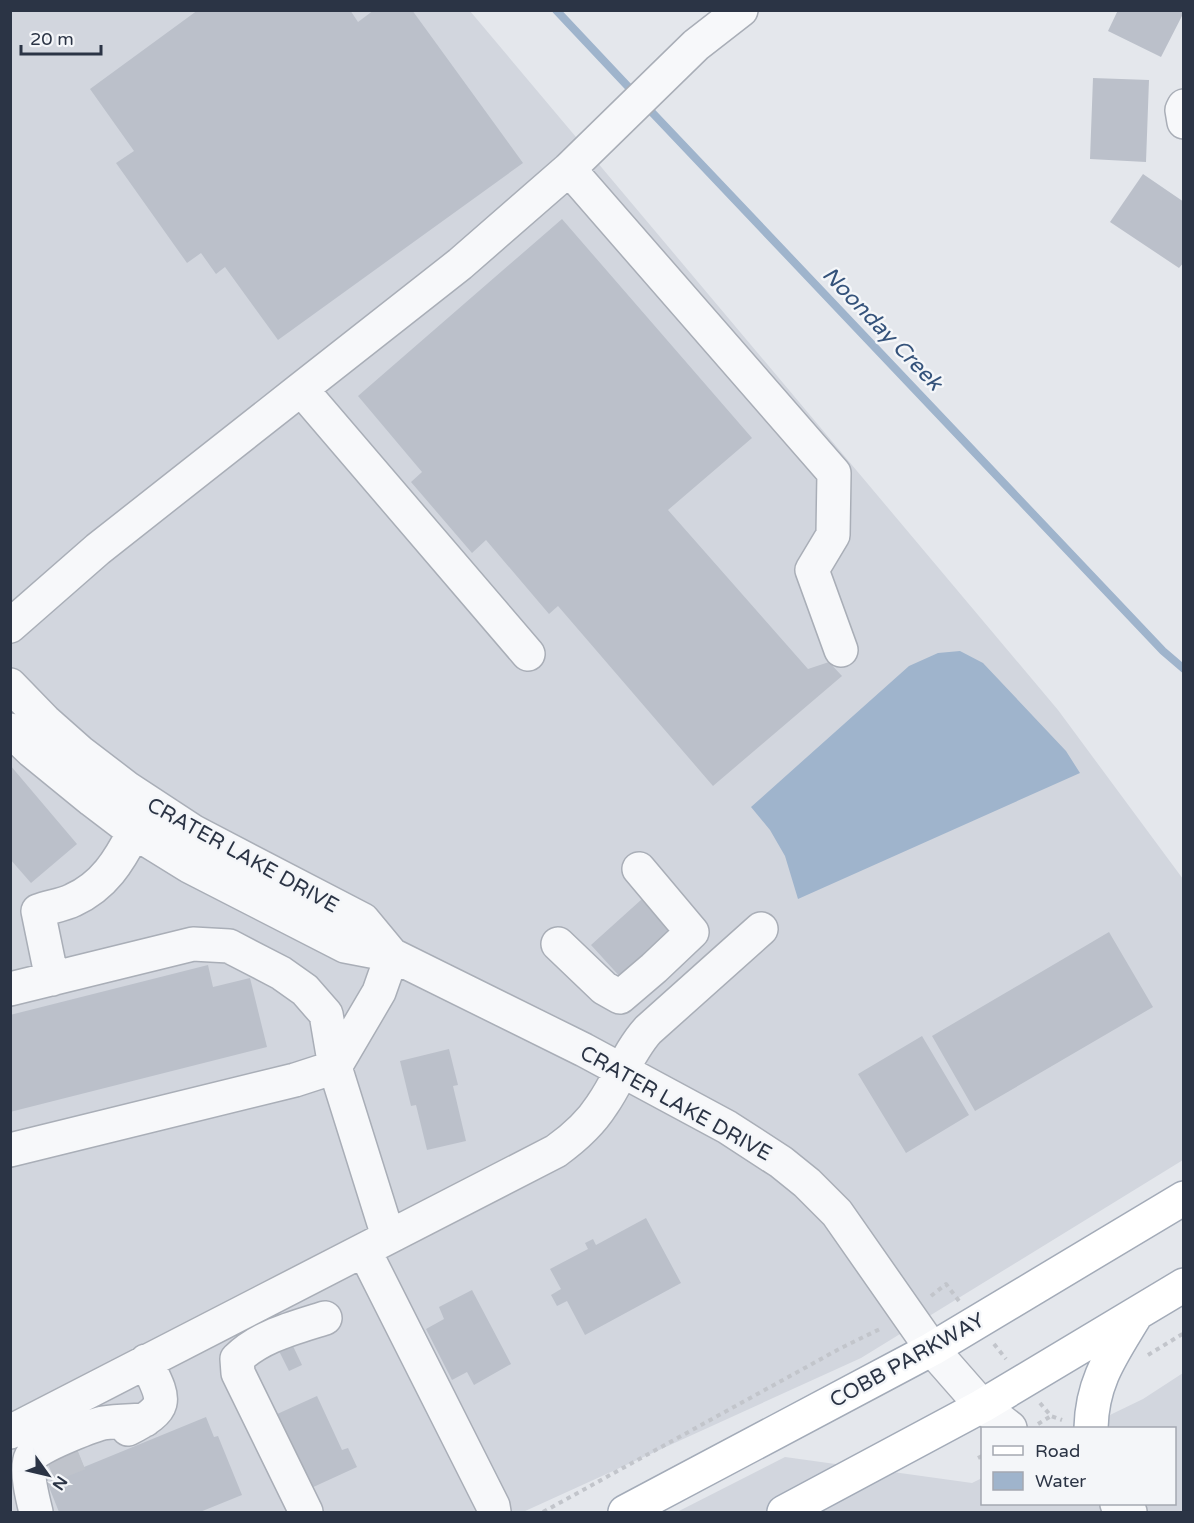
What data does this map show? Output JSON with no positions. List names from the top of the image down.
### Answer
{
  "streets": {
    "main road": ["COBB PARKWAY"],
    "street": ["CRATER LAKE DRIVE"]
  },
  "crossings": [
    ["CRATER LAKE DRIVE", "COBB PARKWAY"]
  ],
  "water": ["Noonday Creek"],
  "legend": ["Road", "Water"],
  "scale_bar": "20 m",
  "north": "bottom right"
}
